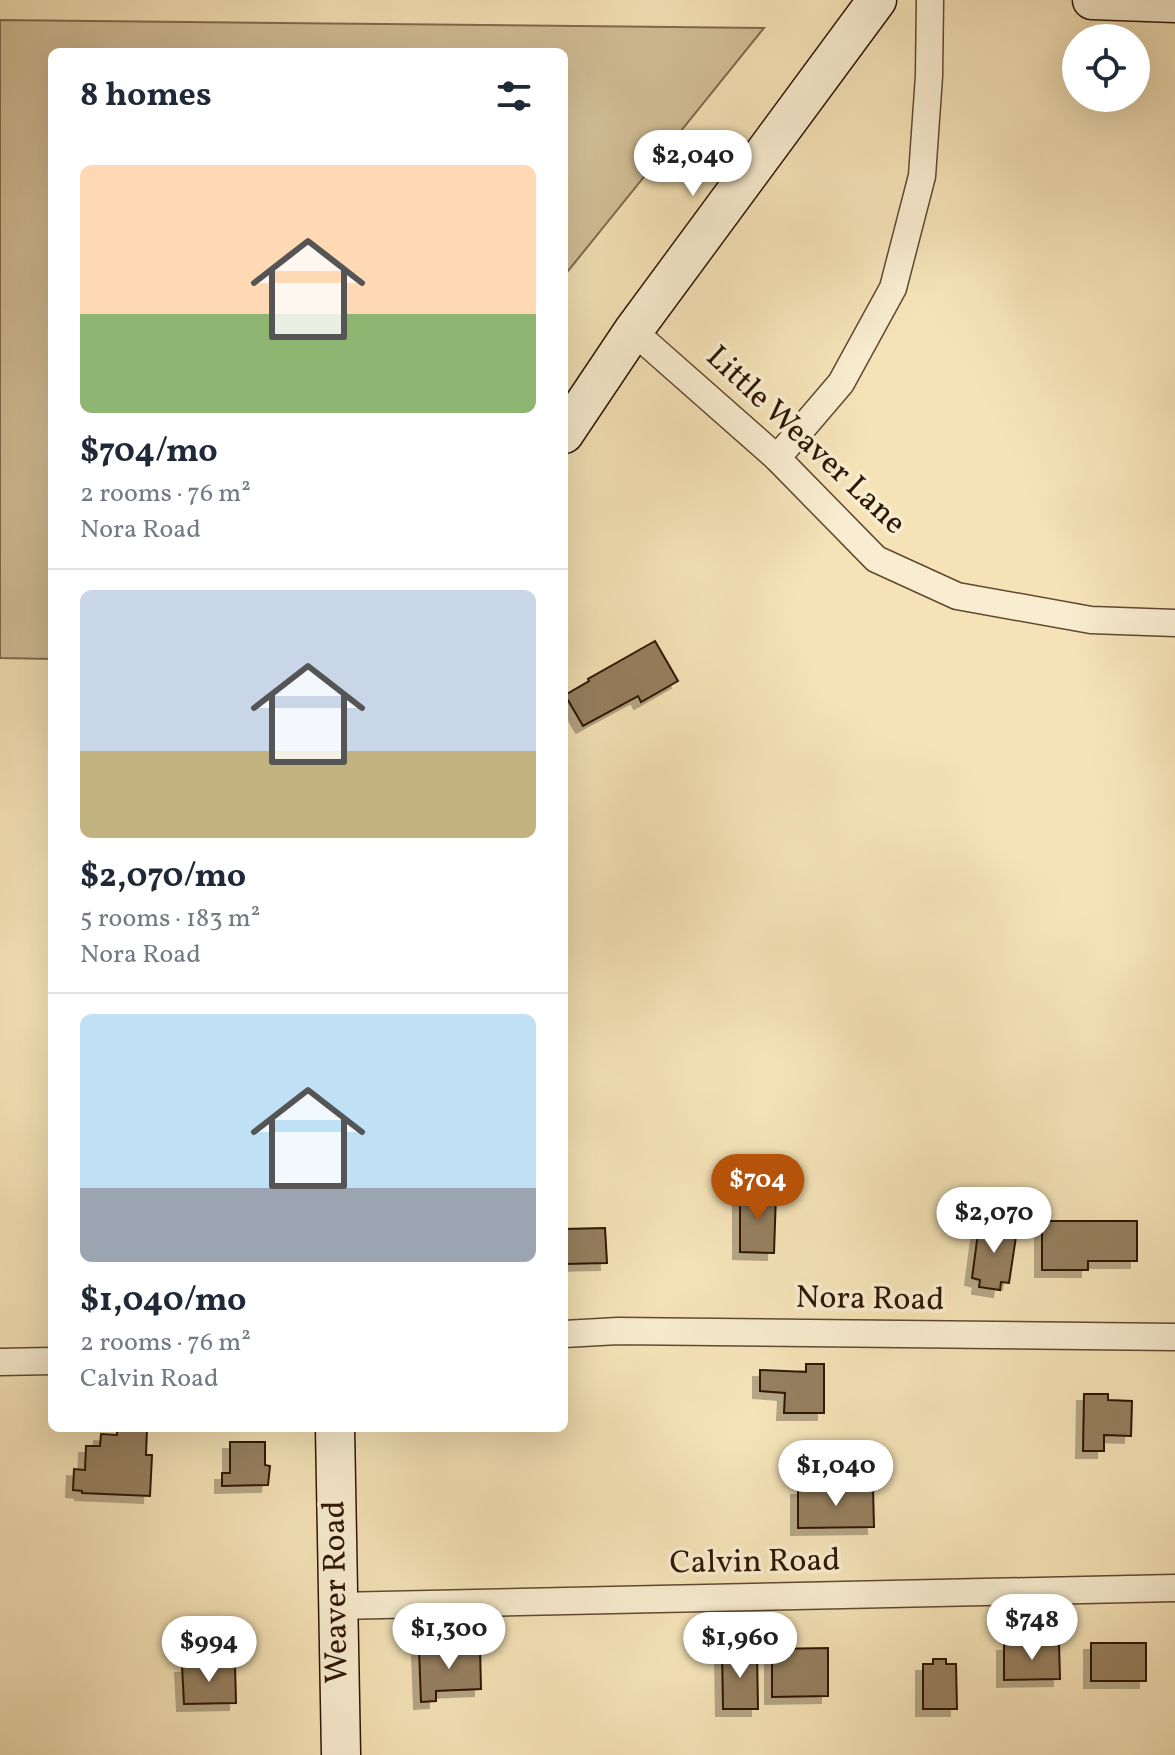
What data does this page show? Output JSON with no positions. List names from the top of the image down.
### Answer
{
  "streets": {
    "main road": ["Weaver Road"],
    "street": ["Little Weaver Lane", "Nora Road", "Calvin Road"]
  },
  "crossings": [
    ["Calvin Road", "Weaver Road"]
  ],
  "page": {
    "heading": "8 homes",
    "price": [
      "$2,040",
      "$704",
      "$2,070",
      "$1,040",
      "$748",
      "$1,300",
      "$1,960",
      "$994"
    ],
    "list": [
      {
        "name": "$704/mo",
        "note": "2 rooms · 76 m² · Nora Road"
      },
      {
        "name": "$2,070/mo",
        "note": "5 rooms · 183 m² · Nora Road"
      },
      {
        "name": "$1,040/mo",
        "note": "2 rooms · 76 m² · Calvin Road"
      }
    ]
  }
}
